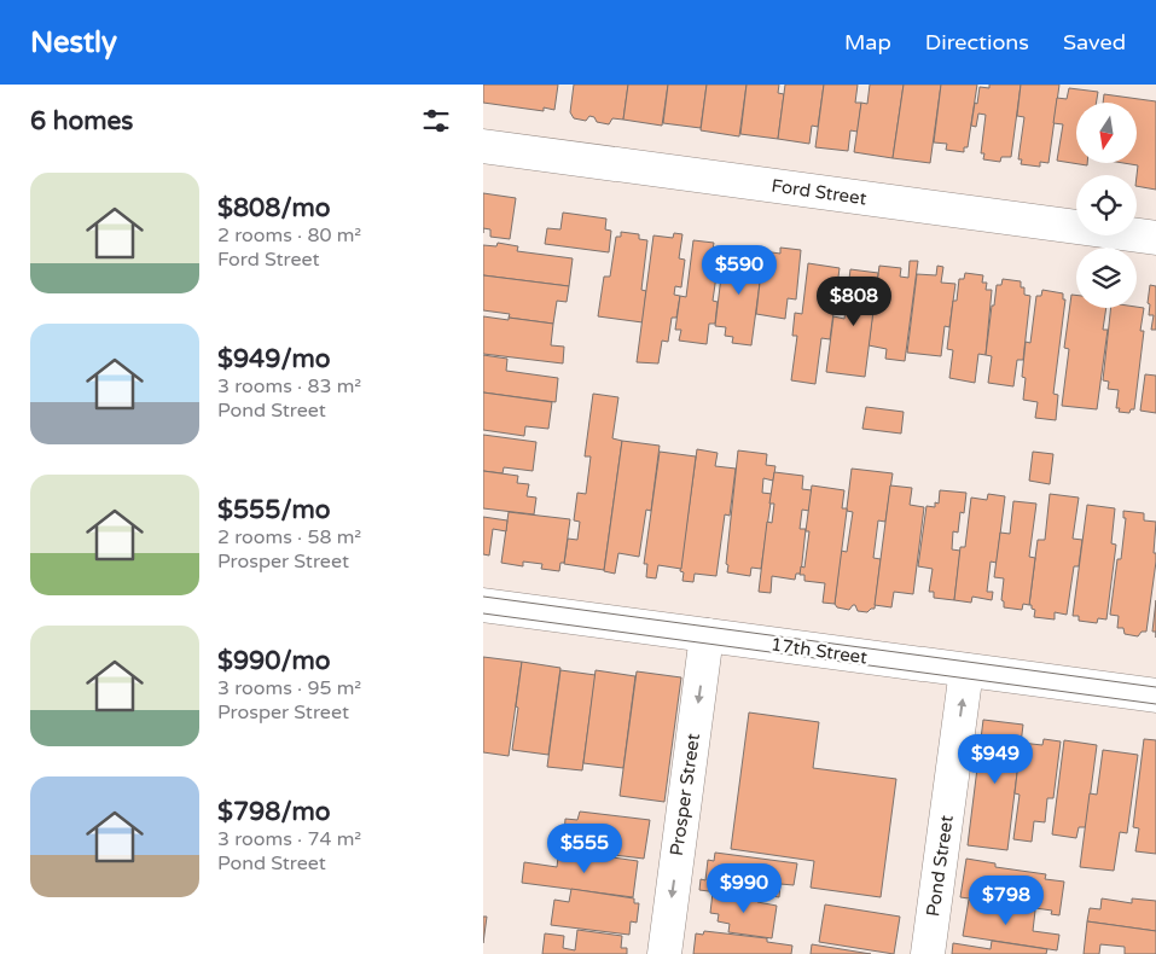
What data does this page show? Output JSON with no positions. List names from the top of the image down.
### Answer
{
  "streets": {
    "street": [
      "Ford Street",
      "17th Street",
      "Prosper Street",
      "Pond Street"
    ]
  },
  "crossings": [
    ["17th Street", "Prosper Street"],
    ["17th Street", "Pond Street"]
  ],
  "one_way": ["Prosper Street", "Pond Street"],
  "north": "bottom",
  "page": {
    "header": "Nestly",
    "nav": ["Map", "Directions", "Saved"],
    "heading": "6 homes",
    "list": [
      {
        "name": "$808/mo",
        "note": "2 rooms · 80 m² · Ford Street"
      },
      {
        "name": "$949/mo",
        "note": "3 rooms · 83 m² · Pond Street"
      },
      {
        "name": "$555/mo",
        "note": "2 rooms · 58 m² · Prosper Street"
      },
      {
        "name": "$990/mo",
        "note": "3 rooms · 95 m² · Prosper Street"
      },
      {
        "name": "$798/mo",
        "note": "3 rooms · 74 m² · Pond Street"
      }
    ],
    "price": [
      "$590",
      "$808",
      "$949",
      "$555",
      "$990",
      "$798"
    ]
  }
}
